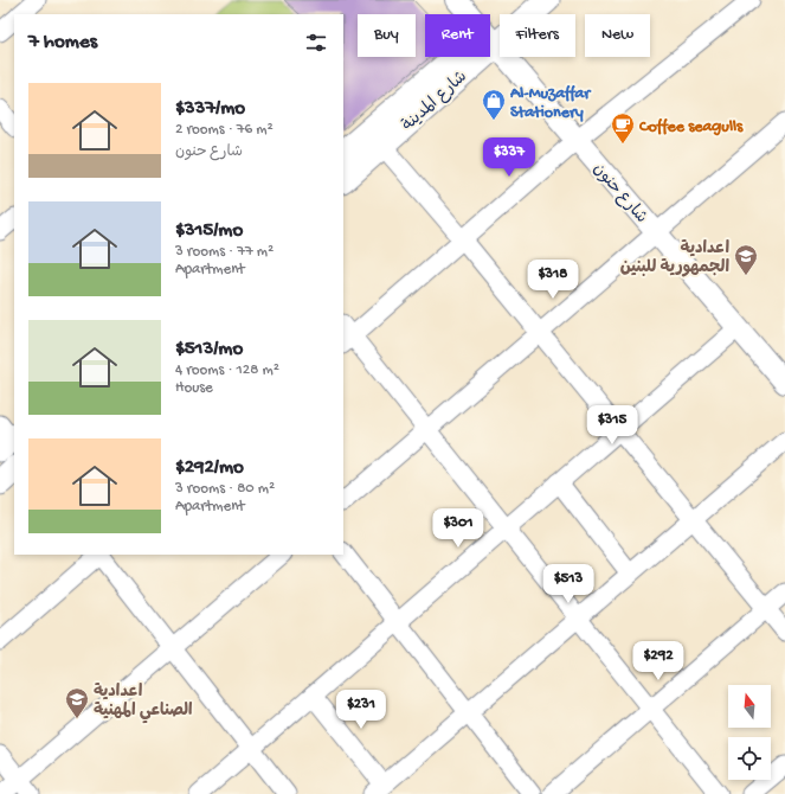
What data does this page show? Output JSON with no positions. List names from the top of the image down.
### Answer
{
  "streets": {
    "main road": ["شارع المدينة"],
    "street": ["شارع حنون"]
  },
  "crossings": [
    ["شارع المدينة", "شارع حنون"]
  ],
  "places": {
    "shop": ["Al-Muzaffar Stationery"],
    "cafe": ["Coffee seagulls"],
    "school or university": ["اعدادية الجمهورية للبنين", "اعدادية الصناعي المهنية"]
  },
  "north": "top",
  "page": {
    "chip": [
      "Buy",
      "Rent",
      "Filters",
      "New"
    ],
    "heading": "7 homes",
    "list": [
      {
        "name": "$337/mo",
        "note": "2 rooms · 76 m² · شارع حنون"
      },
      {
        "name": "$315/mo",
        "note": "3 rooms · 77 m² · Apartment"
      },
      {
        "name": "$513/mo",
        "note": "4 rooms · 128 m² · House"
      },
      {
        "name": "$292/mo",
        "note": "3 rooms · 80 m² · Apartment"
      }
    ],
    "price": [
      "$337",
      "$318",
      "$315",
      "$301",
      "$513",
      "$292",
      "$231"
    ]
  }
}
